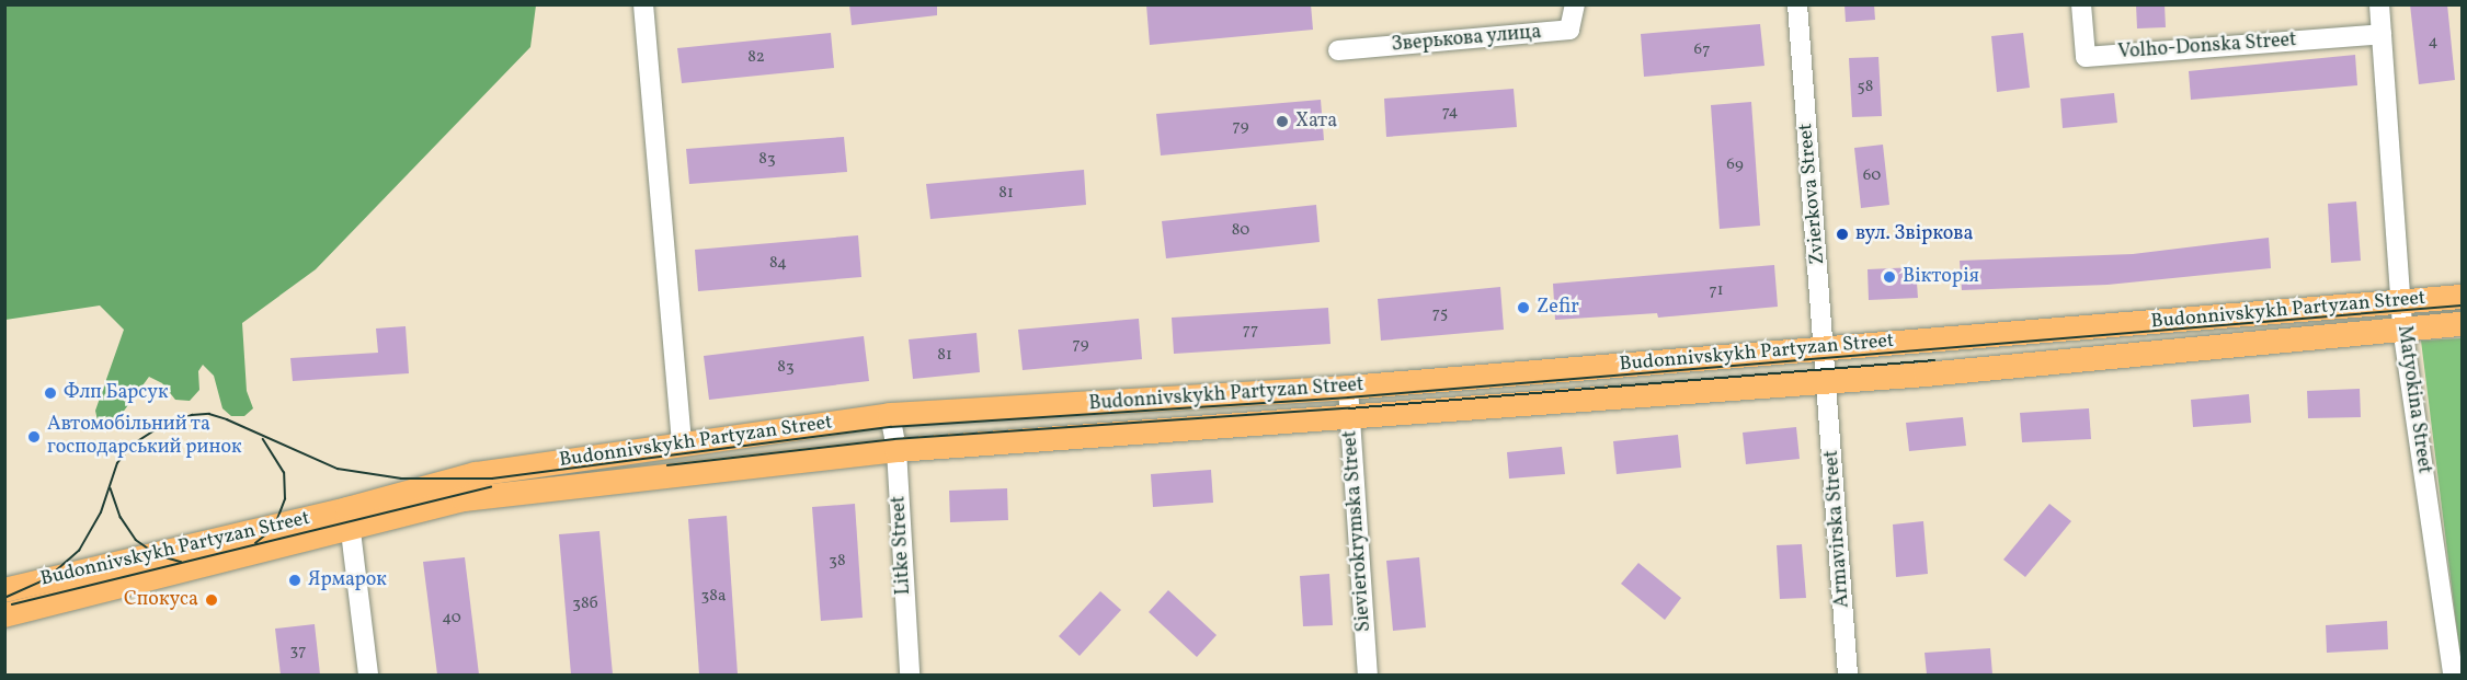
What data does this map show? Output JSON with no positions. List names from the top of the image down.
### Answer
{
  "streets": {
    "main road": ["Budonnivskykh Partyzan Street"],
    "street": [
      "Зверькова улица",
      "Volho-Donska Street",
      "Zvierkova Street",
      "Matyokina Street",
      "Armavirska Street",
      "Sievierokrymska Street",
      "Litke Street"
    ]
  },
  "crossings": [
    ["Volho-Donska Street", "Matyokina Street"],
    ["Zvierkova Street", "Budonnivskykh Partyzan Street"],
    ["Zvierkova Street", "Armavirska Street"],
    ["Budonnivskykh Partyzan Street", "Matyokina Street"],
    ["Budonnivskykh Partyzan Street", "Armavirska Street"],
    ["Budonnivskykh Partyzan Street", "Sievierokrymska Street"],
    ["Budonnivskykh Partyzan Street", "Litke Street"]
  ],
  "places": [
    "Хата",
    "вул. Звіркова",
    "Вікторія",
    "Zefir",
    "Флп Барсук",
    "Автомобільний та господарський ринок",
    "Ярмарок",
    "Спокуса"
  ],
  "house_numbers": [
    "4",
    "67",
    "82",
    "58",
    "74",
    "79",
    "83",
    "69",
    "60",
    "81",
    "80",
    "84",
    "71",
    "75",
    "77",
    "79",
    "81",
    "83",
    "38",
    "38а",
    "38б",
    "40",
    "37"
  ]
}
